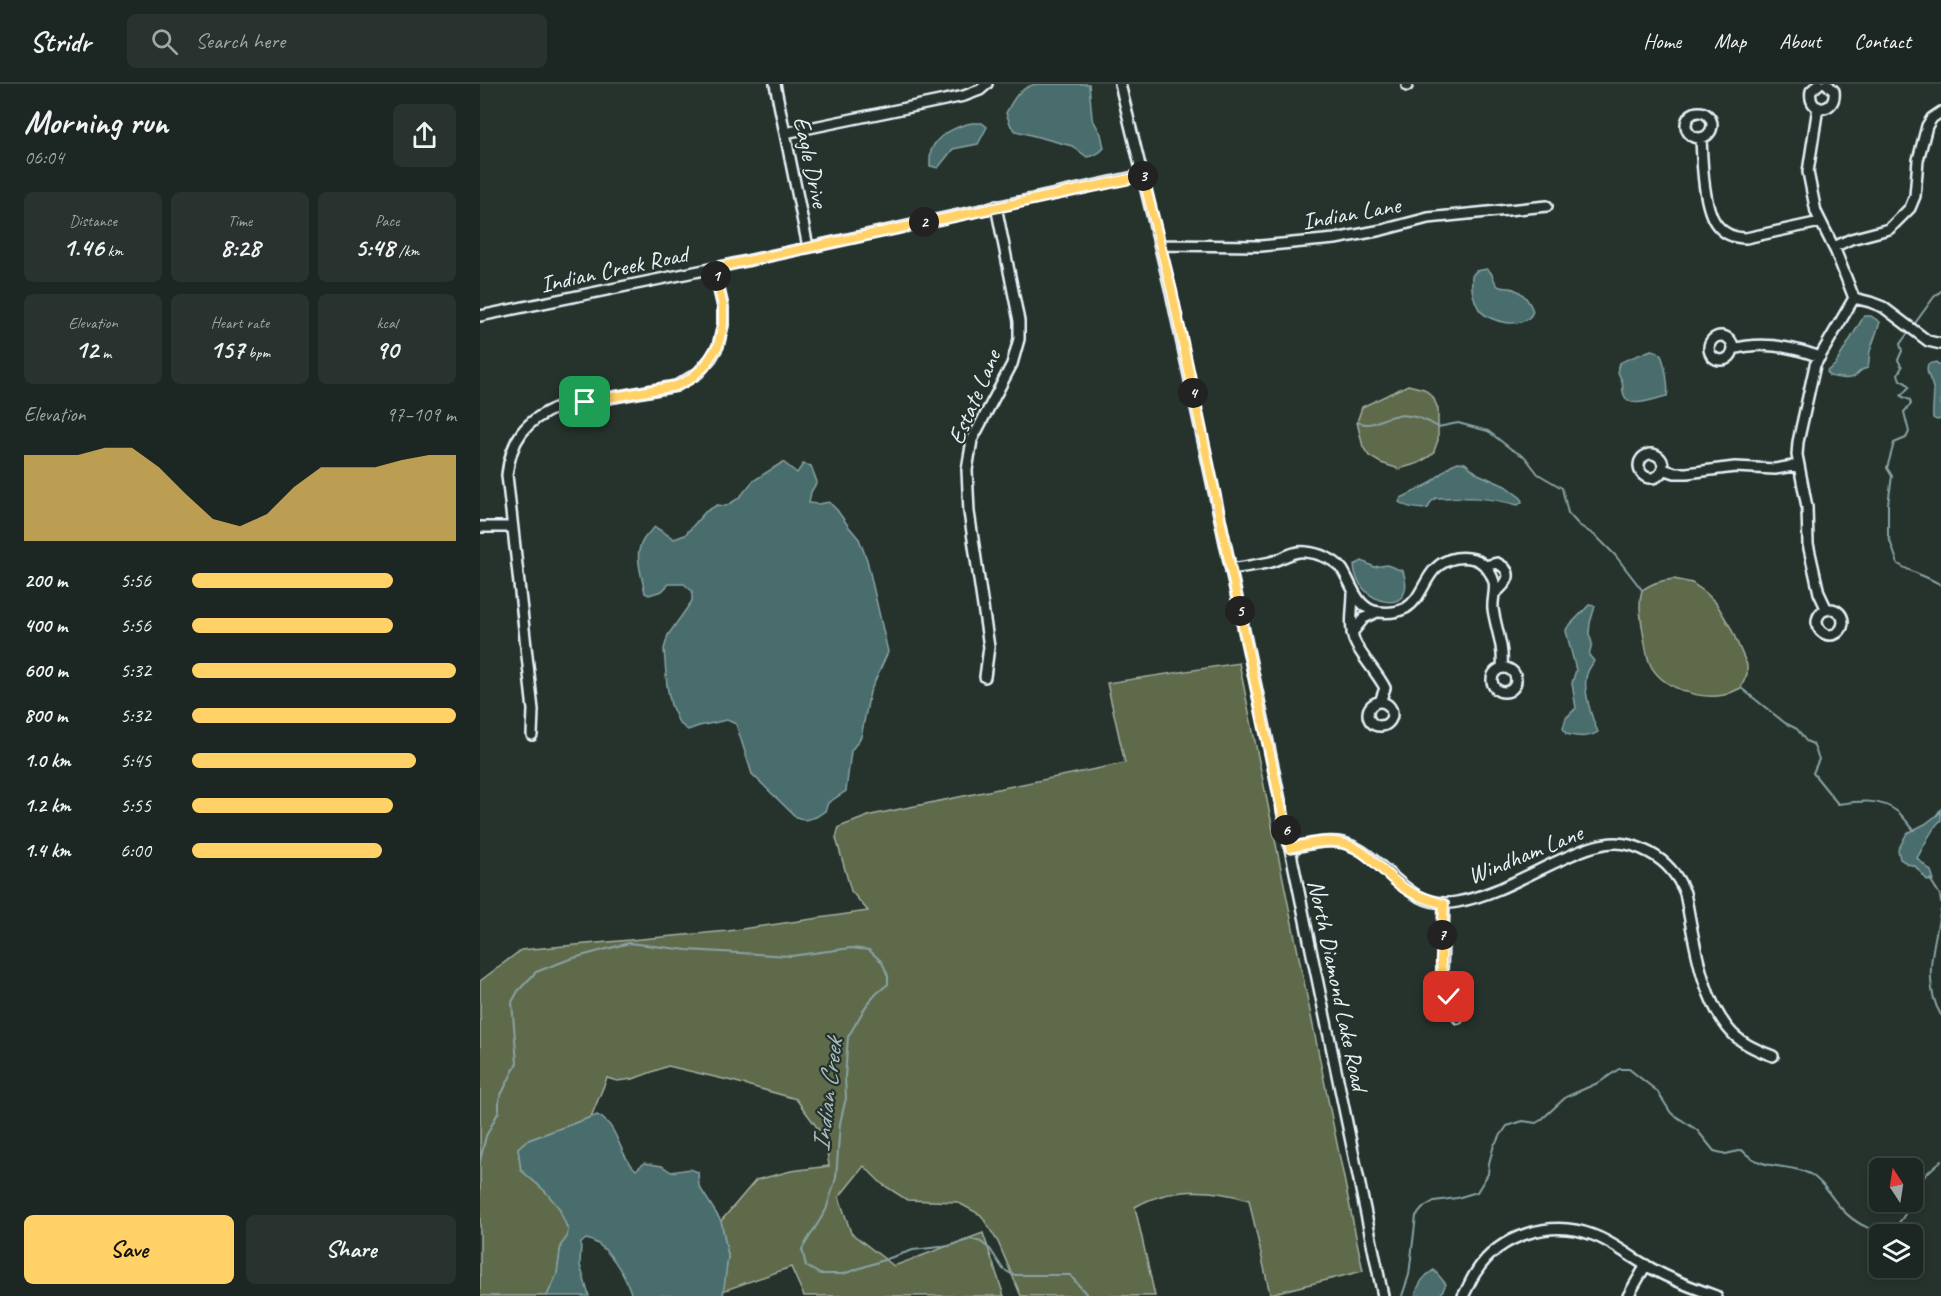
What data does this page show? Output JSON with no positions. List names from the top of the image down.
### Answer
{
  "streets": {
    "street": [
      "Eagle Drive",
      "Indian Lane",
      "Indian Creek Road",
      "Estate Lane",
      "Windham Lane",
      "North Diamond Lake Road"
    ]
  },
  "crossings": [
    ["Eagle Drive", "Indian Creek Road"],
    ["Indian Lane", "North Diamond Lake Road"],
    ["Indian Creek Road", "Estate Lane"],
    ["Indian Creek Road", "North Diamond Lake Road"],
    ["Windham Lane", "North Diamond Lake Road"]
  ],
  "water": ["Indian Creek"],
  "north": "top",
  "page": {
    "header": "Stridr",
    "search": "Search here",
    "nav": [
      "Home",
      "Map",
      "About",
      "Contact"
    ],
    "heading": ["Morning run", "06:04"],
    "pins": [
      "3",
      "2",
      "1",
      "4",
      "5",
      "6",
      "7"
    ],
    "stats": [
      ["Distance", "1.46 km"],
      ["Time", "8:28"],
      ["Pace", "5:48 /km"],
      ["Elevation", "12 m"],
      ["Heart rate", "157 bpm"],
      ["kcal", "90"]
    ],
    "chart": ["Elevation", "97–109 m"],
    "list": [
      {
        "name": "200 m",
        "note": "5:56"
      },
      {
        "name": "400 m",
        "note": "5:56"
      },
      {
        "name": "600 m",
        "note": "5:32"
      },
      {
        "name": "800 m",
        "note": "5:32"
      },
      {
        "name": "1.0 km",
        "note": "5:45"
      },
      {
        "name": "1.2 km",
        "note": "5:55"
      },
      {
        "name": "1.4 km",
        "note": "6:00"
      }
    ],
    "buttons": ["Save", "Share"]
  }
}
